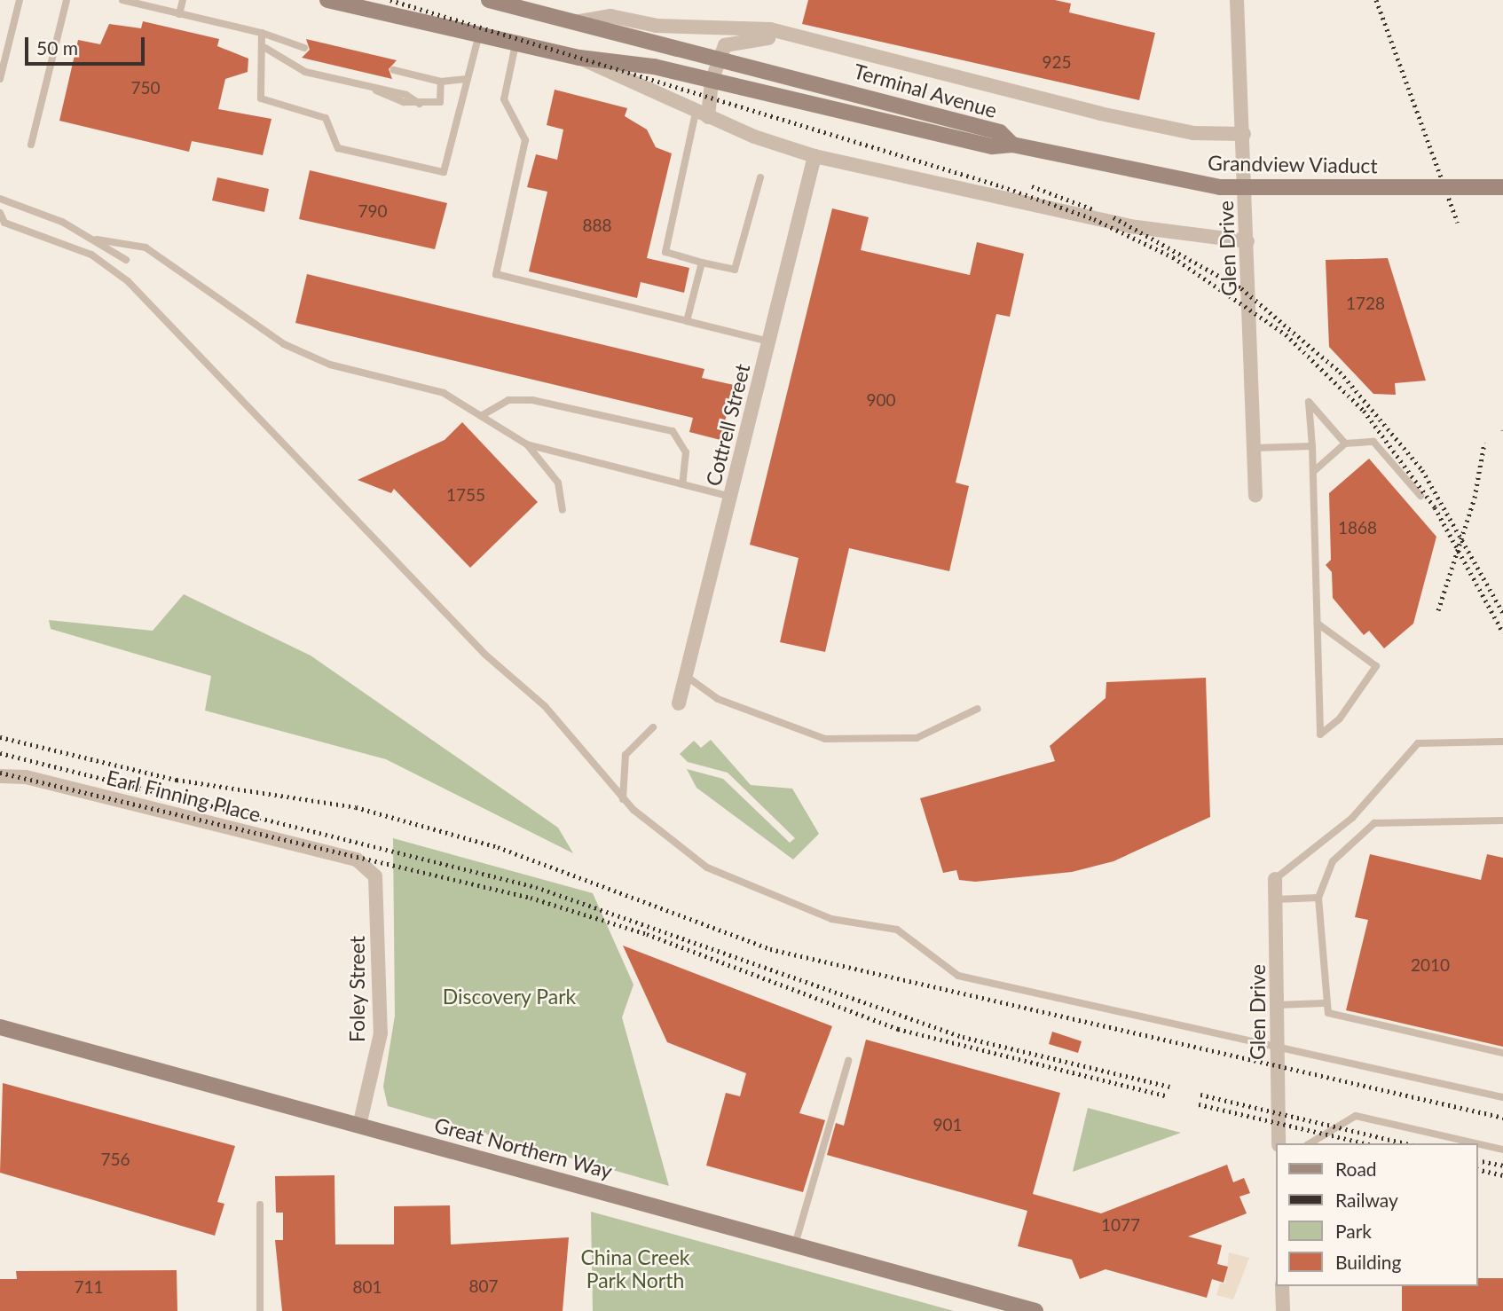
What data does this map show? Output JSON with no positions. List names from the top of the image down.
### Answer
{
  "streets": {
    "main road": ["Terminal Avenue", "Grandview Viaduct", "Great Northern Way"],
    "street": [
      "Glen Drive",
      "Cottrell Street",
      "Earl Finning Place",
      "Foley Street"
    ]
  },
  "crossings": [
    ["Terminal Avenue", "Grandview Viaduct"],
    ["Terminal Avenue", "Glen Drive"],
    ["Terminal Avenue", "Cottrell Street"],
    ["Earl Finning Place", "Foley Street"],
    ["Foley Street", "Great Northern Way"]
  ],
  "parks": ["Discovery Park", "China Creek Park North"],
  "house_numbers": [
    "925",
    "750",
    "790",
    "888",
    "1728",
    "900",
    "1755",
    "1868",
    "2010",
    "901",
    "756",
    "1077",
    "807",
    "711",
    "801"
  ],
  "legend": [
    "Road",
    "Railway",
    "Park",
    "Building"
  ],
  "scale_bar": "50 m"
}
